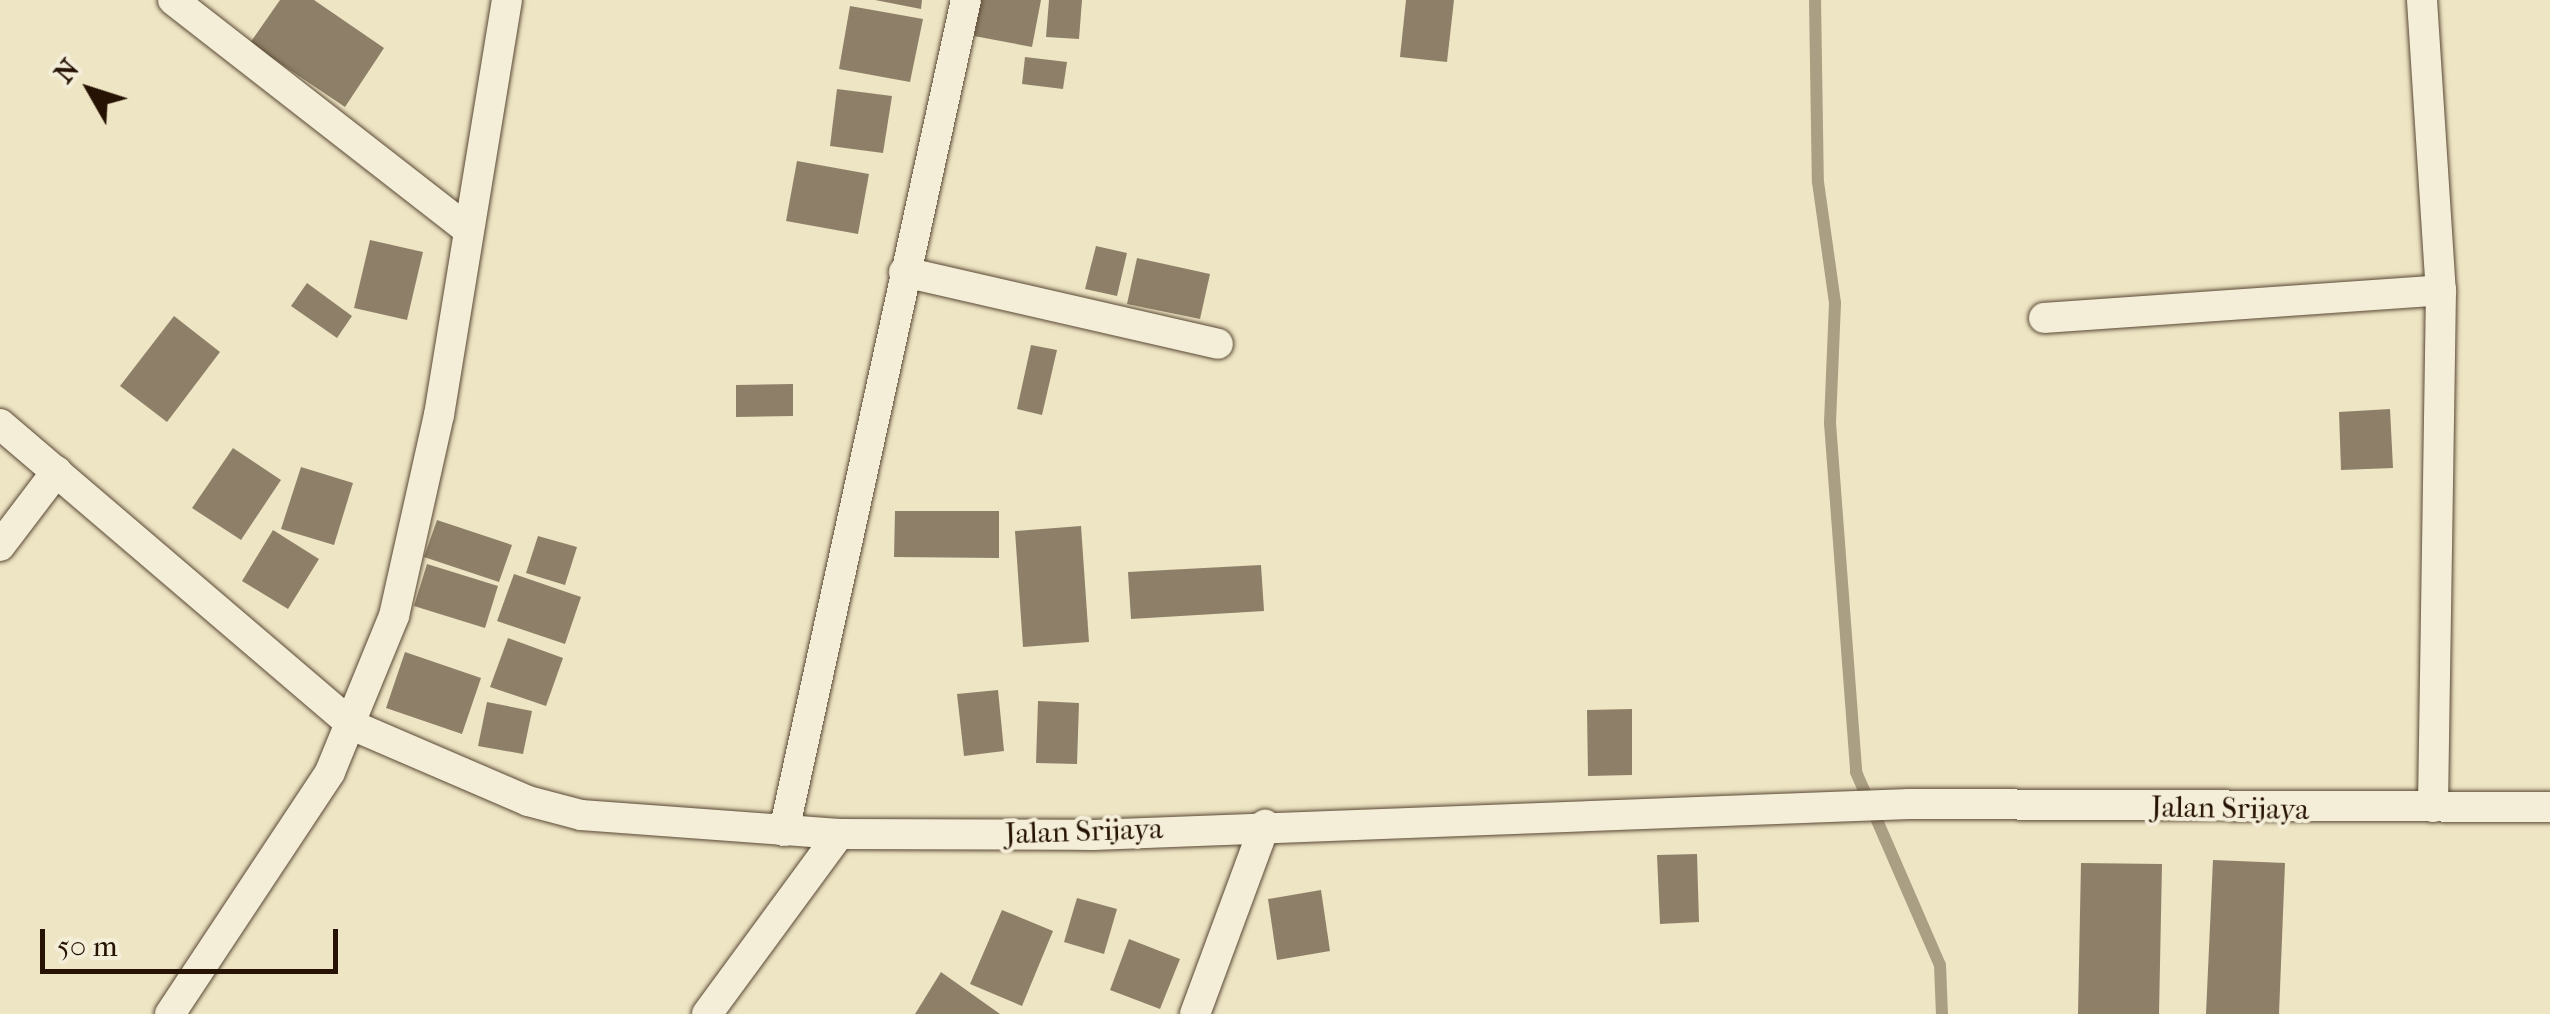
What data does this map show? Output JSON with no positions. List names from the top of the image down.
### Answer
{
  "streets": {
    "street": ["Jalan Srijaya"]
  },
  "scale_bar": "50 m",
  "north": "top left"
}
